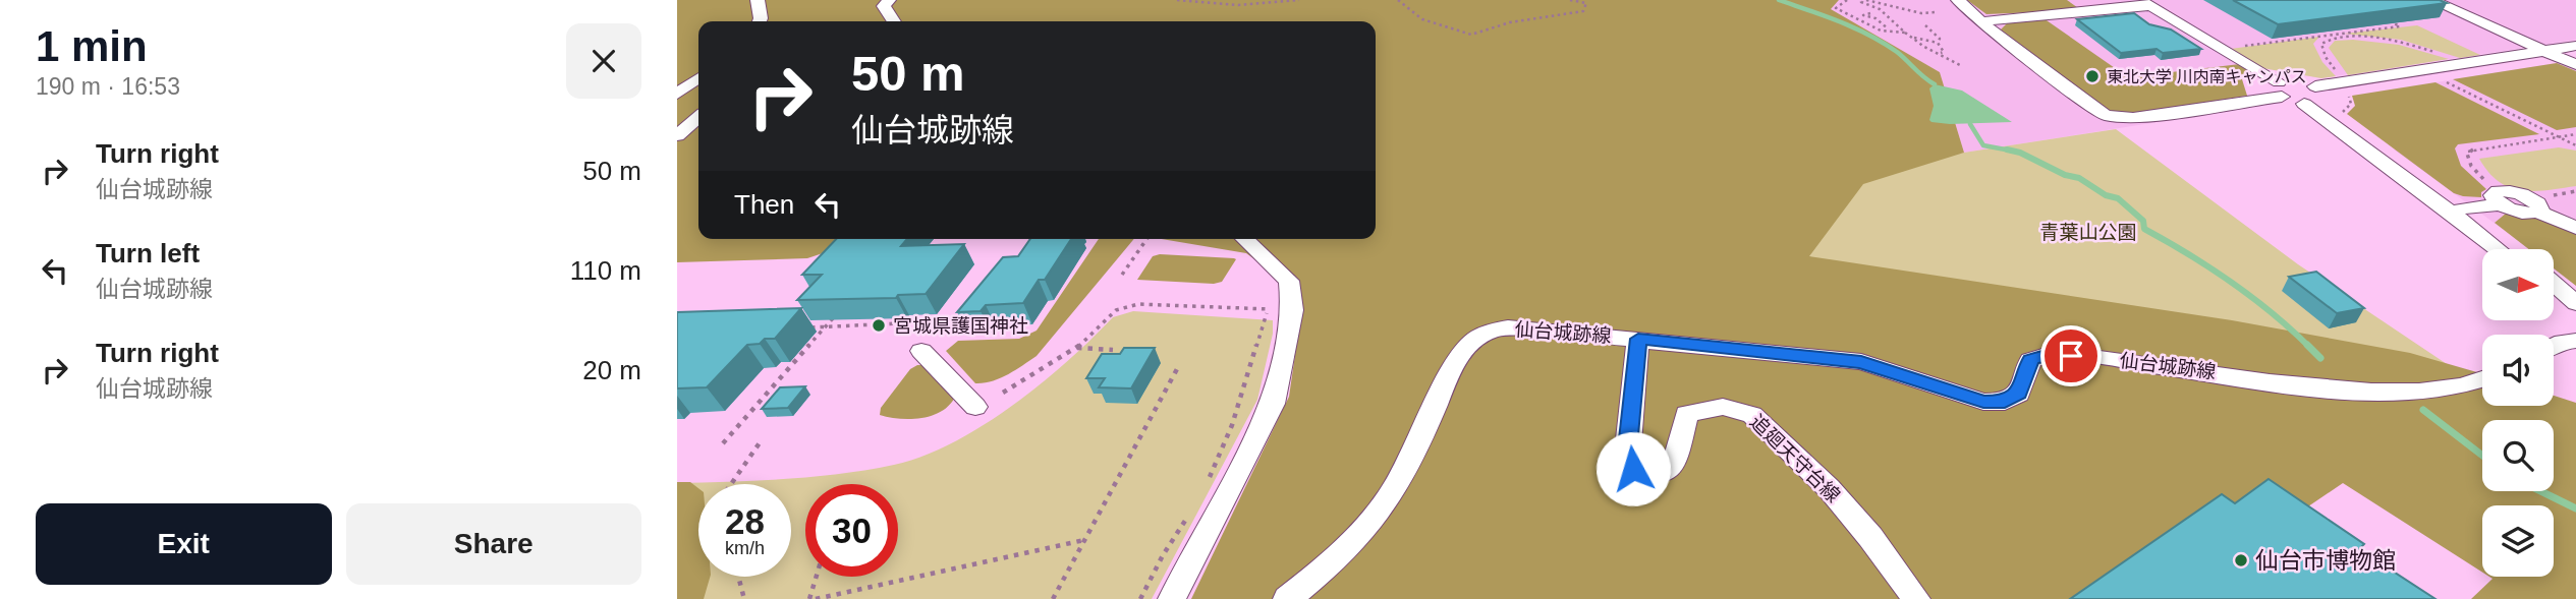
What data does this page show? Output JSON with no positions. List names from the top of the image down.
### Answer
{
  "streets": {
    "street": ["仙台城跡線", "追廻天守台線"]
  },
  "crossings": [
    ["仙台城跡線", "追廻天守台線"]
  ],
  "parks": ["青葉山公園"],
  "places": ["東北大学 川内南キャンパス", "宮城県護国神社", "仙台市博物館"],
  "north": "right",
  "page": {
    "heading": ["1 min", "190 m · 16:53"],
    "turn": ["50 m", "仙台城跡線"],
    "list": [
      {
        "name": "Turn right",
        "note": "仙台城跡線",
        "value": "50 m"
      },
      {
        "name": "Turn left",
        "note": "仙台城跡線",
        "value": "110 m"
      },
      {
        "name": "Turn right",
        "note": "仙台城跡線",
        "value": "20 m"
      }
    ],
    "then": "Then",
    "speed": "28 km/h",
    "limit": "30",
    "buttons": ["Exit", "Share"]
  }
}
